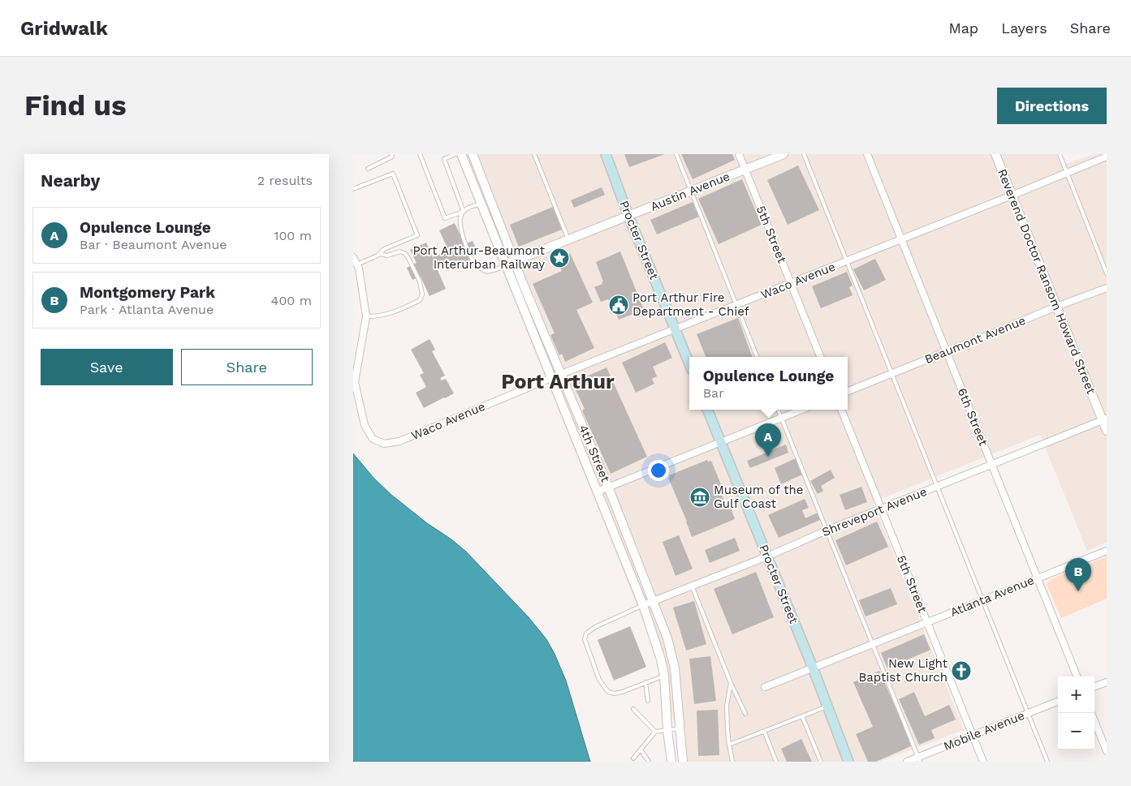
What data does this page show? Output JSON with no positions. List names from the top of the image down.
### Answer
{
  "streets": {
    "main road": ["Procter Street"],
    "street": [
      "Austin Avenue",
      "5th Street",
      "Waco Avenue",
      "Reverend Doctor Ransom Howard Street",
      "Beaumont Avenue",
      "6th Street",
      "4th Street",
      "Shreveport Avenue",
      "Atlanta Avenue",
      "Mobile Avenue"
    ]
  },
  "crossings": [
    ["Austin Avenue", "5th Street"],
    ["Austin Avenue", "Procter Street"],
    ["Austin Avenue", "4th Street"],
    ["5th Street", "Waco Avenue"],
    ["5th Street", "Shreveport Avenue"],
    ["5th Street", "Atlanta Avenue"],
    ["5th Street", "Mobile Avenue"],
    ["Procter Street", "Waco Avenue"],
    ["Procter Street", "Shreveport Avenue"],
    ["Procter Street", "Atlanta Avenue"],
    ["Waco Avenue", "Reverend Doctor Ransom Howard Street"],
    ["Waco Avenue", "6th Street"],
    ["Waco Avenue", "4th Street"],
    ["Reverend Doctor Ransom Howard Street", "Beaumont Avenue"],
    ["Reverend Doctor Ransom Howard Street", "Shreveport Avenue"],
    ["Beaumont Avenue", "6th Street"],
    ["6th Street", "Shreveport Avenue"],
    ["6th Street", "Atlanta Avenue"],
    ["4th Street", "Shreveport Avenue"]
  ],
  "districts": ["Port Arthur"],
  "places": {
    "place": ["Port Arthur-Beaumont Interurban Railway"],
    "public building": ["Port Arthur Fire Department - Chief"],
    "museum": ["Museum of the Gulf Coast"],
    "church": ["New Light Baptist Church"]
  },
  "page": {
    "header": "Gridwalk",
    "nav": ["Map", "Layers", "Share"],
    "buttons": [
      "Directions",
      ["Save", "Share"]
    ],
    "title": "Find us",
    "heading": ["Nearby", "2 results"],
    "list": [
      {
        "mark": "A",
        "name": "Opulence Lounge",
        "note": "Bar · Beaumont Avenue",
        "value": "100 m"
      },
      {
        "mark": "B",
        "name": "Montgomery Park",
        "note": "Park · Atlanta Avenue",
        "value": "400 m"
      }
    ],
    "popup": ["Opulence Lounge", "Bar"],
    "pins": ["A", "B"],
    "map_buttons": ["+", "−"]
  }
}
